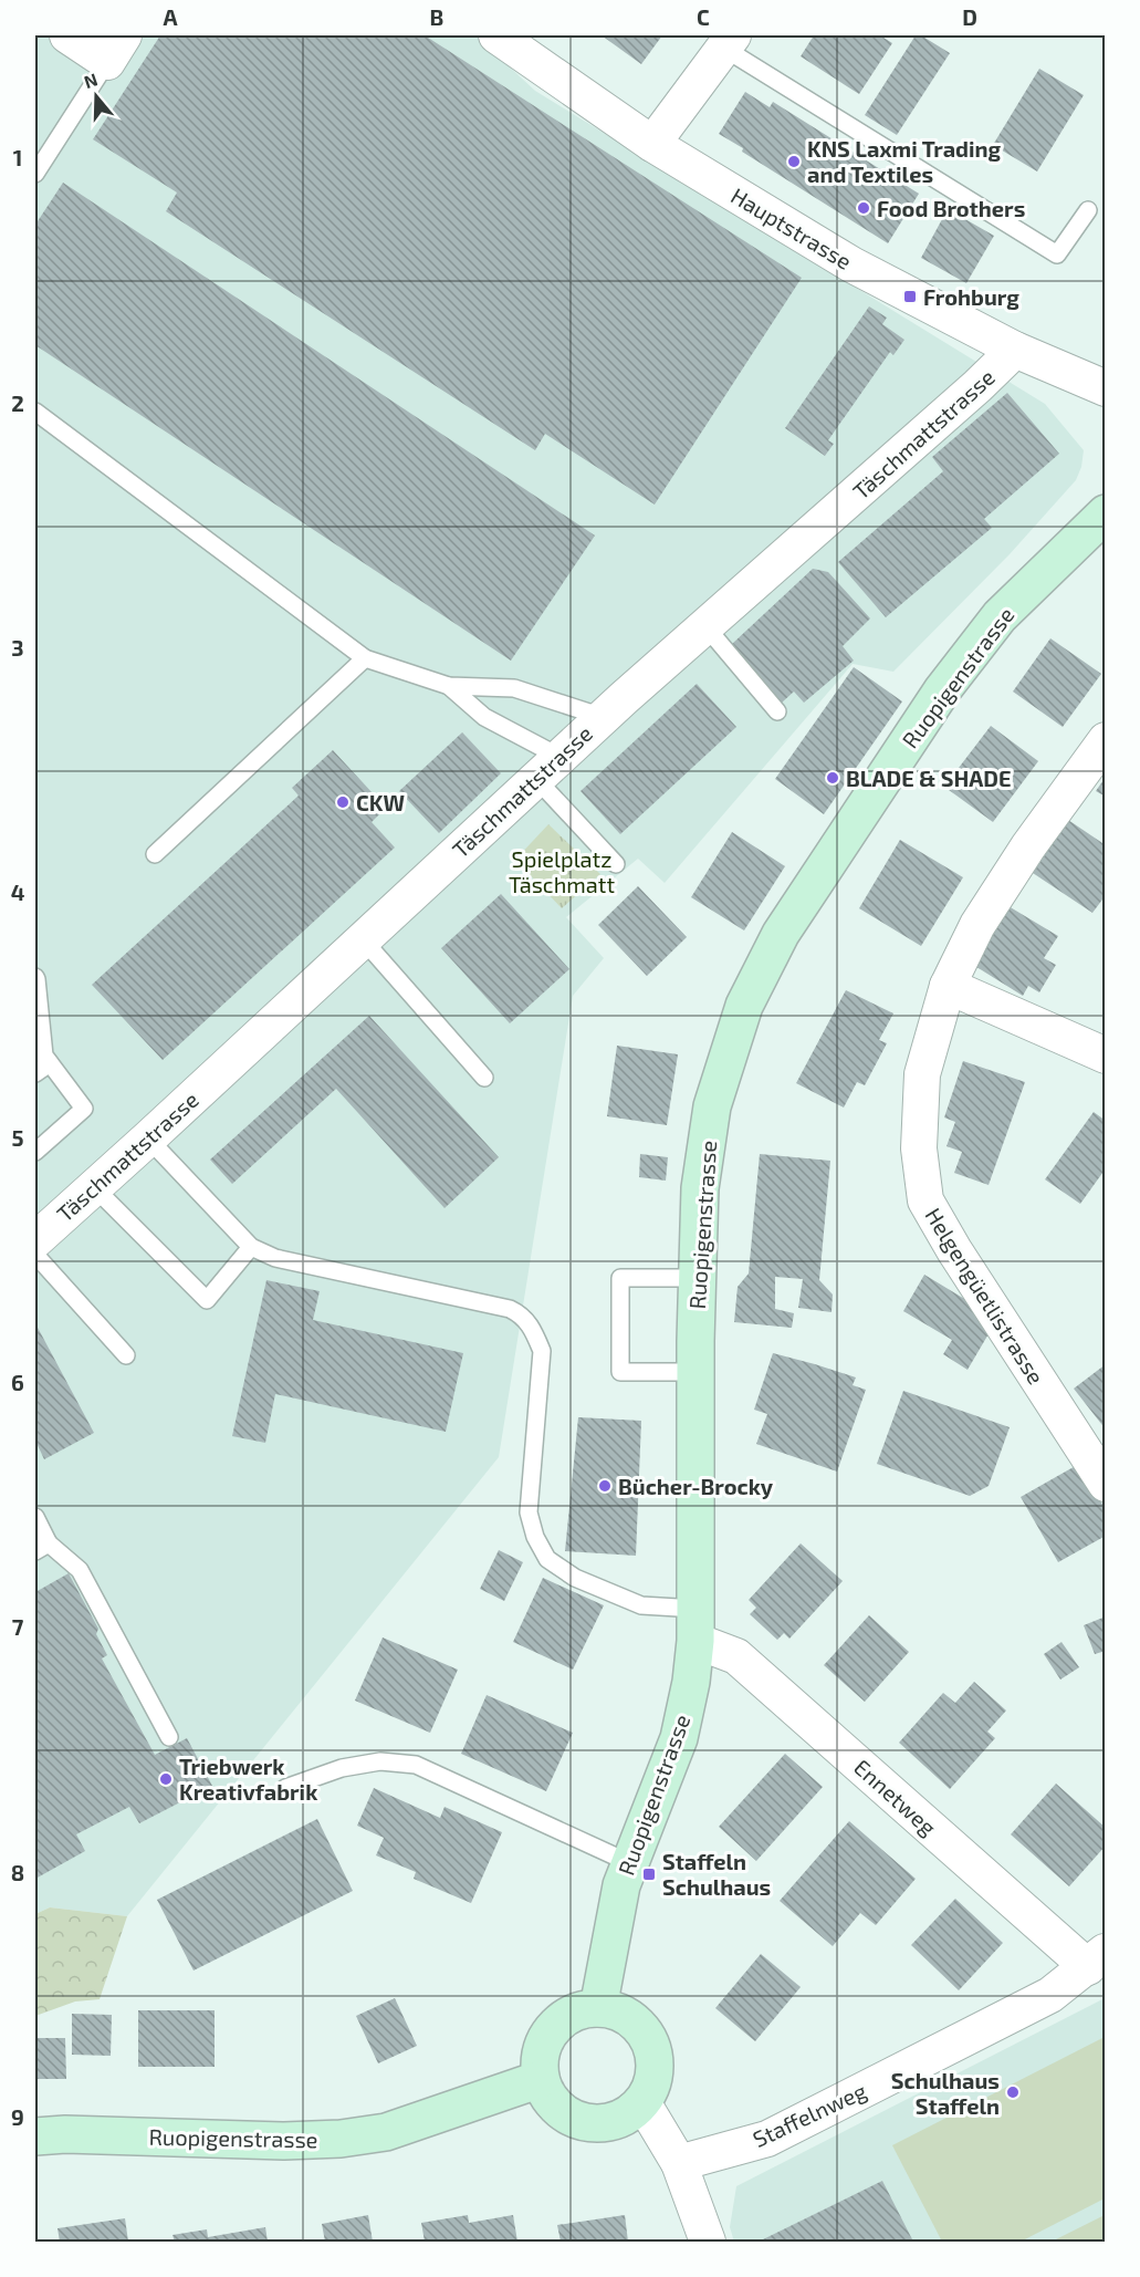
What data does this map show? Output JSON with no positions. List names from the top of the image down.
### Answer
{
  "streets": {
    "street": [
      "Hauptstrasse",
      "Täschmattstrasse",
      "Ruopigenstrasse",
      "Helgengüetlistrasse",
      "Ennetweg",
      "Staffelnweg"
    ]
  },
  "crossings": [
    ["Hauptstrasse", "Täschmattstrasse"],
    ["Ruopigenstrasse", "Ennetweg"],
    ["Ennetweg", "Staffelnweg"]
  ],
  "parks": ["Spielplatz Täschmatt"],
  "places": {
    "other": [
      "KNS Laxmi Trading and Textiles",
      "Food Brothers",
      "BLADE & SHADE",
      "CKW",
      "Bücher-Brocky",
      "Triebwerk Kreativfabrik",
      "Schulhaus Staffeln"
    ],
    "transit": ["Frohburg", "Staffeln Schulhaus"]
  },
  "north": "top",
  "grid": {
    "columns": [
      "A",
      "B",
      "C",
      "D"
    ],
    "rows": [
      "1",
      "2",
      "3",
      "4",
      "5",
      "6",
      "7",
      "8",
      "9"
    ]
  }
}
